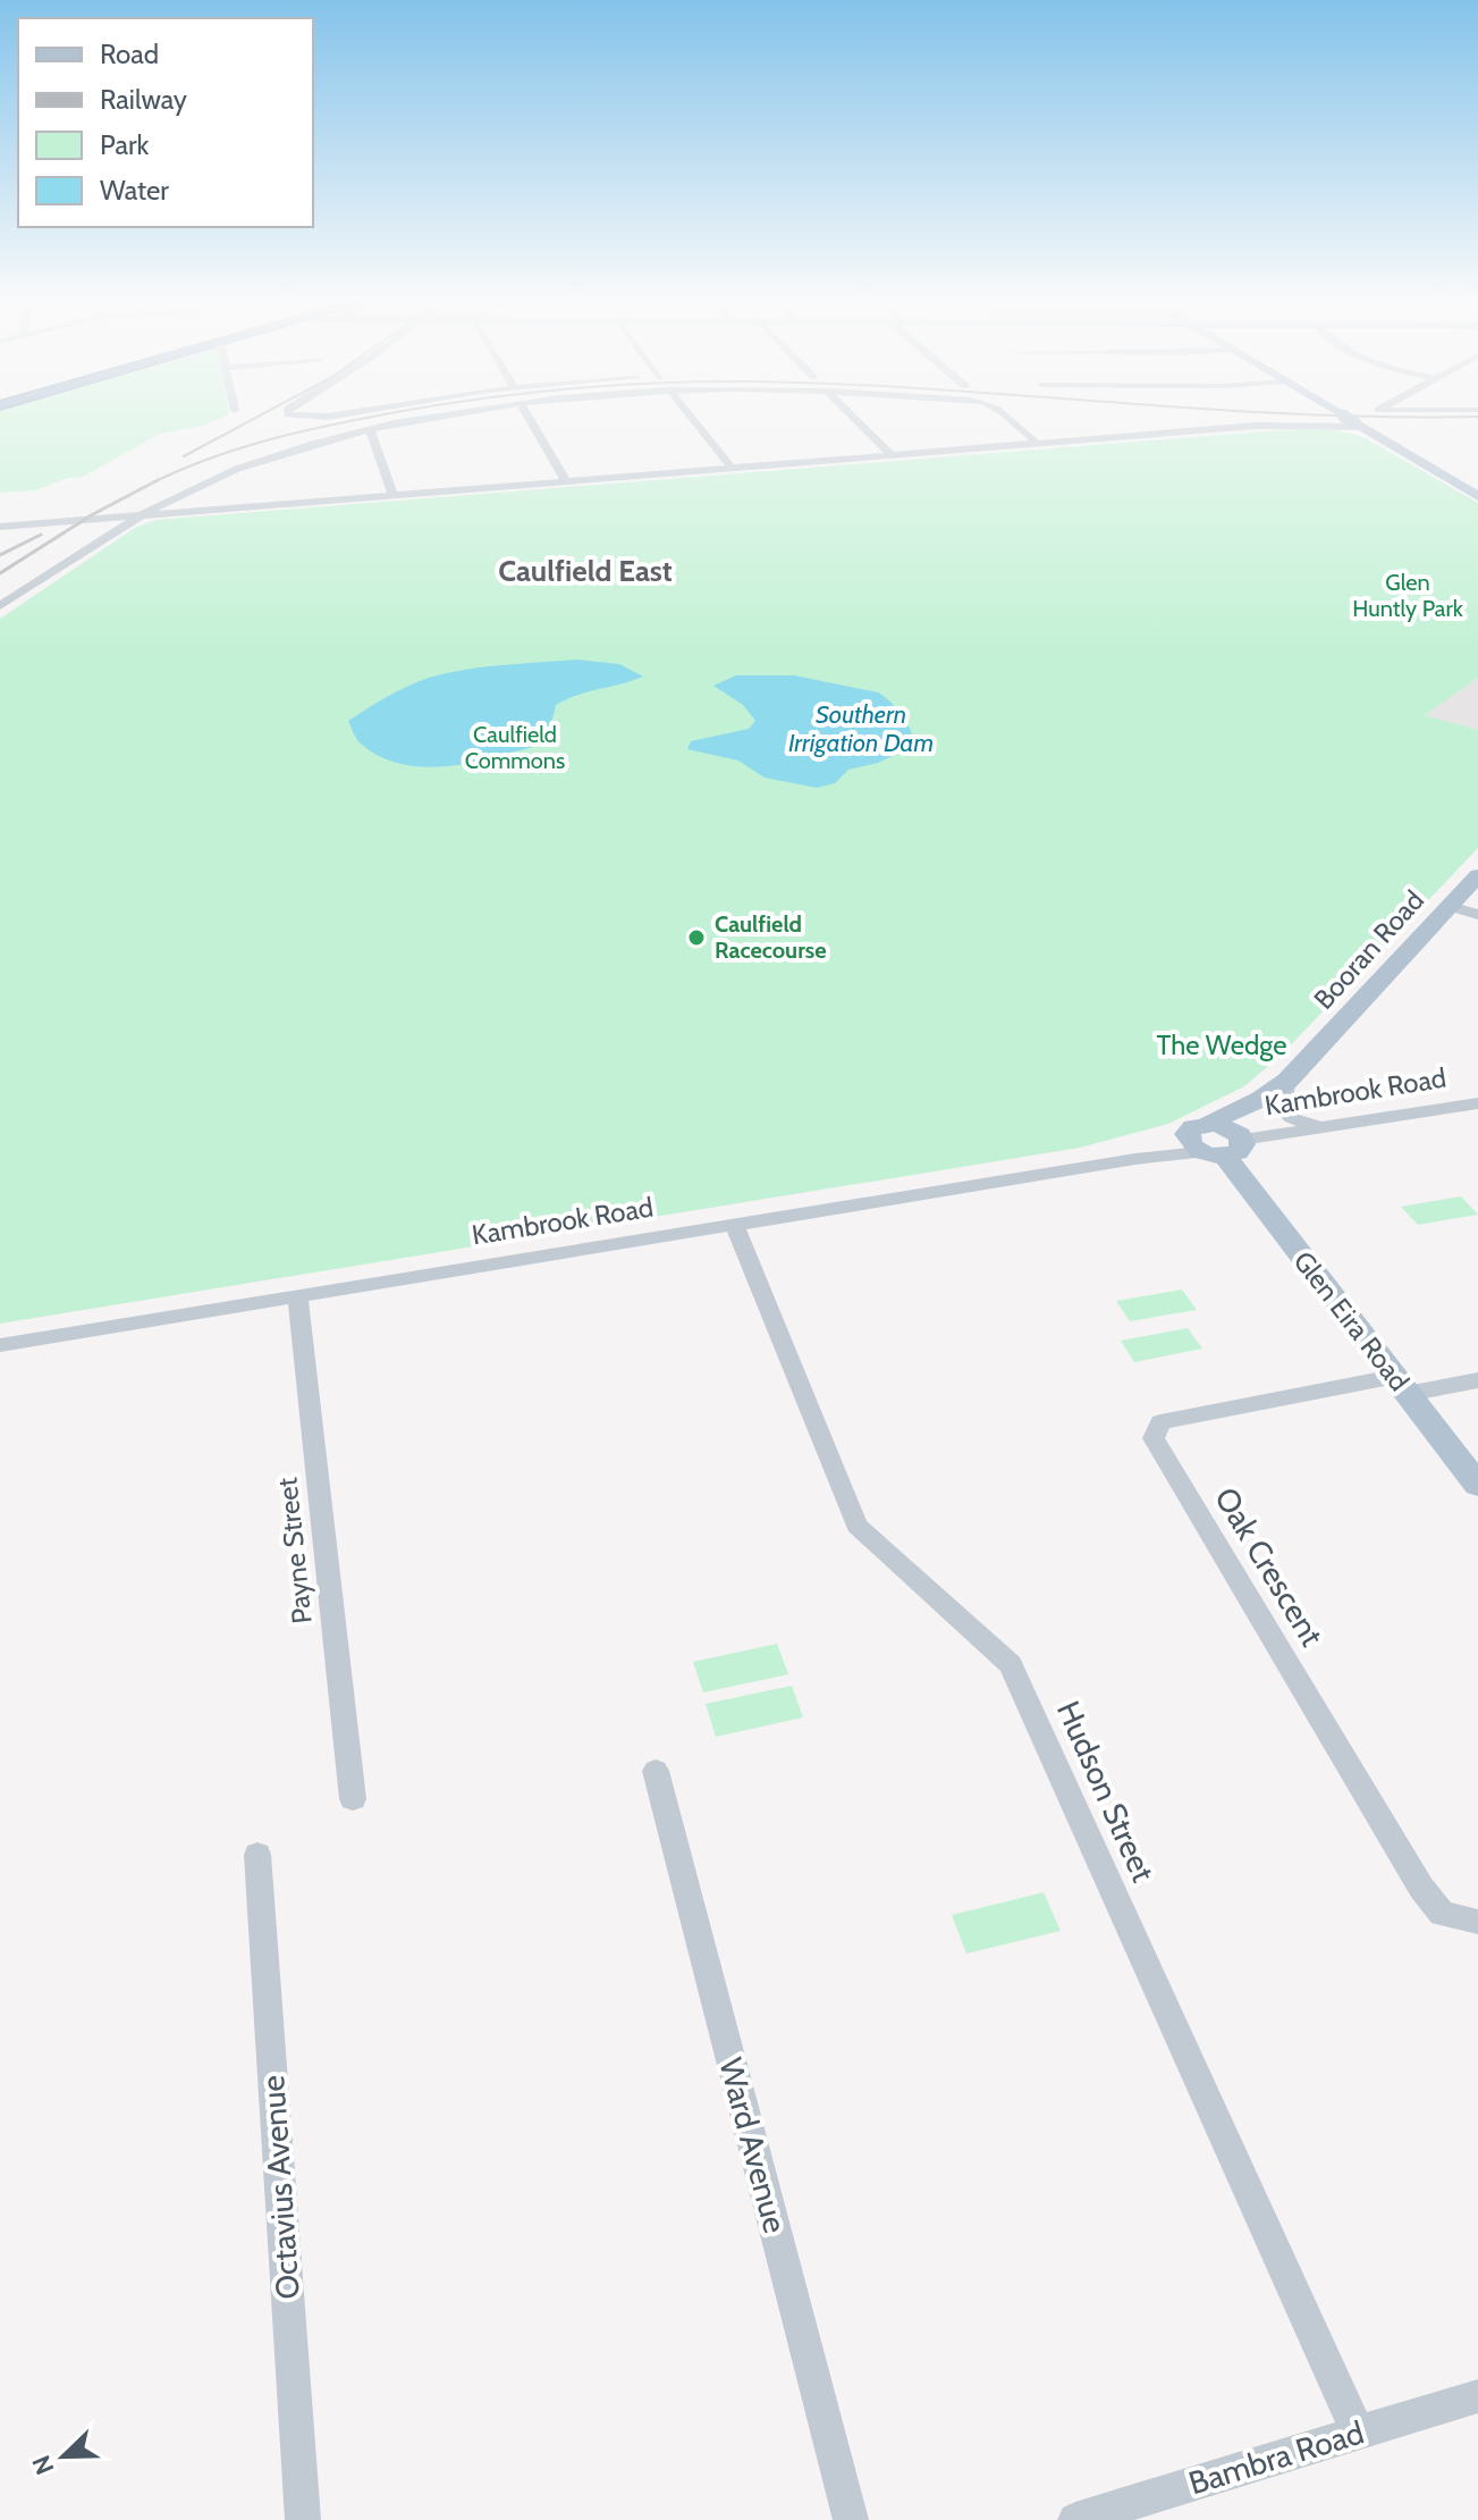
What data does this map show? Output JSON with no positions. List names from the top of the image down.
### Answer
{
  "streets": {
    "main road": ["Booran Road", "Glen Eira Road"],
    "street": [
      "Kambrook Road",
      "Payne Street",
      "Oak Crescent",
      "Hudson Street",
      "Ward Avenue",
      "Octavius Avenue",
      "Bambra Road"
    ]
  },
  "crossings": [
    ["Booran Road", "Kambrook Road"],
    ["Booran Road", "Glen Eira Road"],
    ["Kambrook Road", "Glen Eira Road"],
    ["Kambrook Road", "Payne Street"],
    ["Kambrook Road", "Hudson Street"],
    ["Glen Eira Road", "Oak Crescent"],
    ["Hudson Street", "Bambra Road"]
  ],
  "districts": ["Caulfield East"],
  "water": ["Southern Irrigation Dam"],
  "parks": ["Glen Huntly Park", "Caulfield Commons", "The Wedge"],
  "places": ["Caulfield Racecourse"],
  "legend": [
    "Road",
    "Railway",
    "Park",
    "Water"
  ],
  "north": "bottom left"
}
